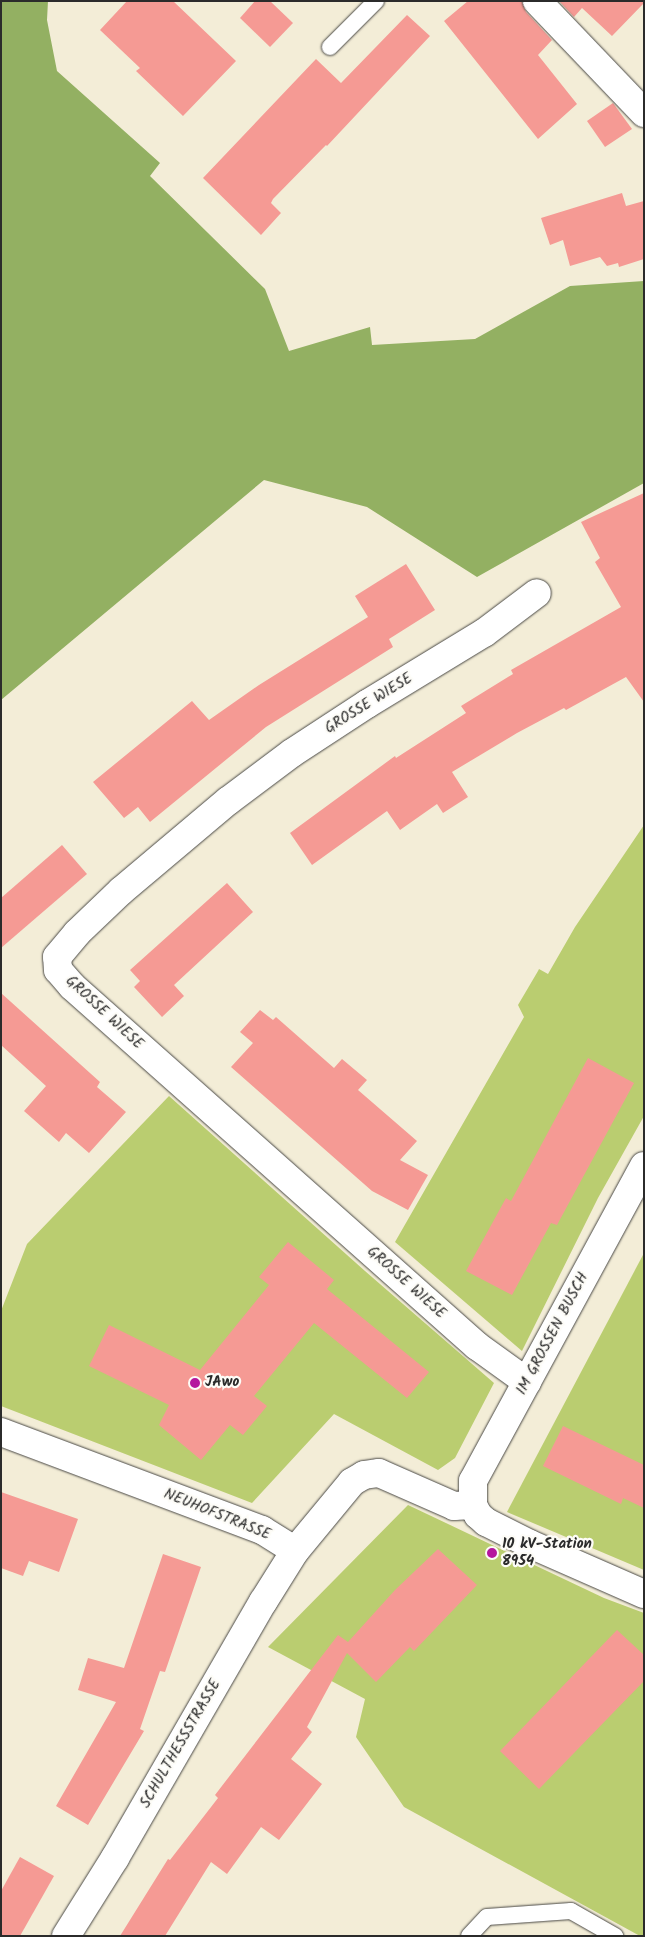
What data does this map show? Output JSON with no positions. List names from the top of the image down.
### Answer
{
  "streets": {
    "street": [
      "GROSSE WIESE",
      "IM GROSSEN BUSCH",
      "NEUHOFSTRASSE",
      "SCHULTHESSSTRASSE"
    ]
  },
  "crossings": [
    ["GROSSE WIESE", "IM GROSSEN BUSCH"],
    ["NEUHOFSTRASSE", "SCHULTHESSSTRASSE"]
  ],
  "places": ["JAwo", "10 kV-Station 8954"]
}
